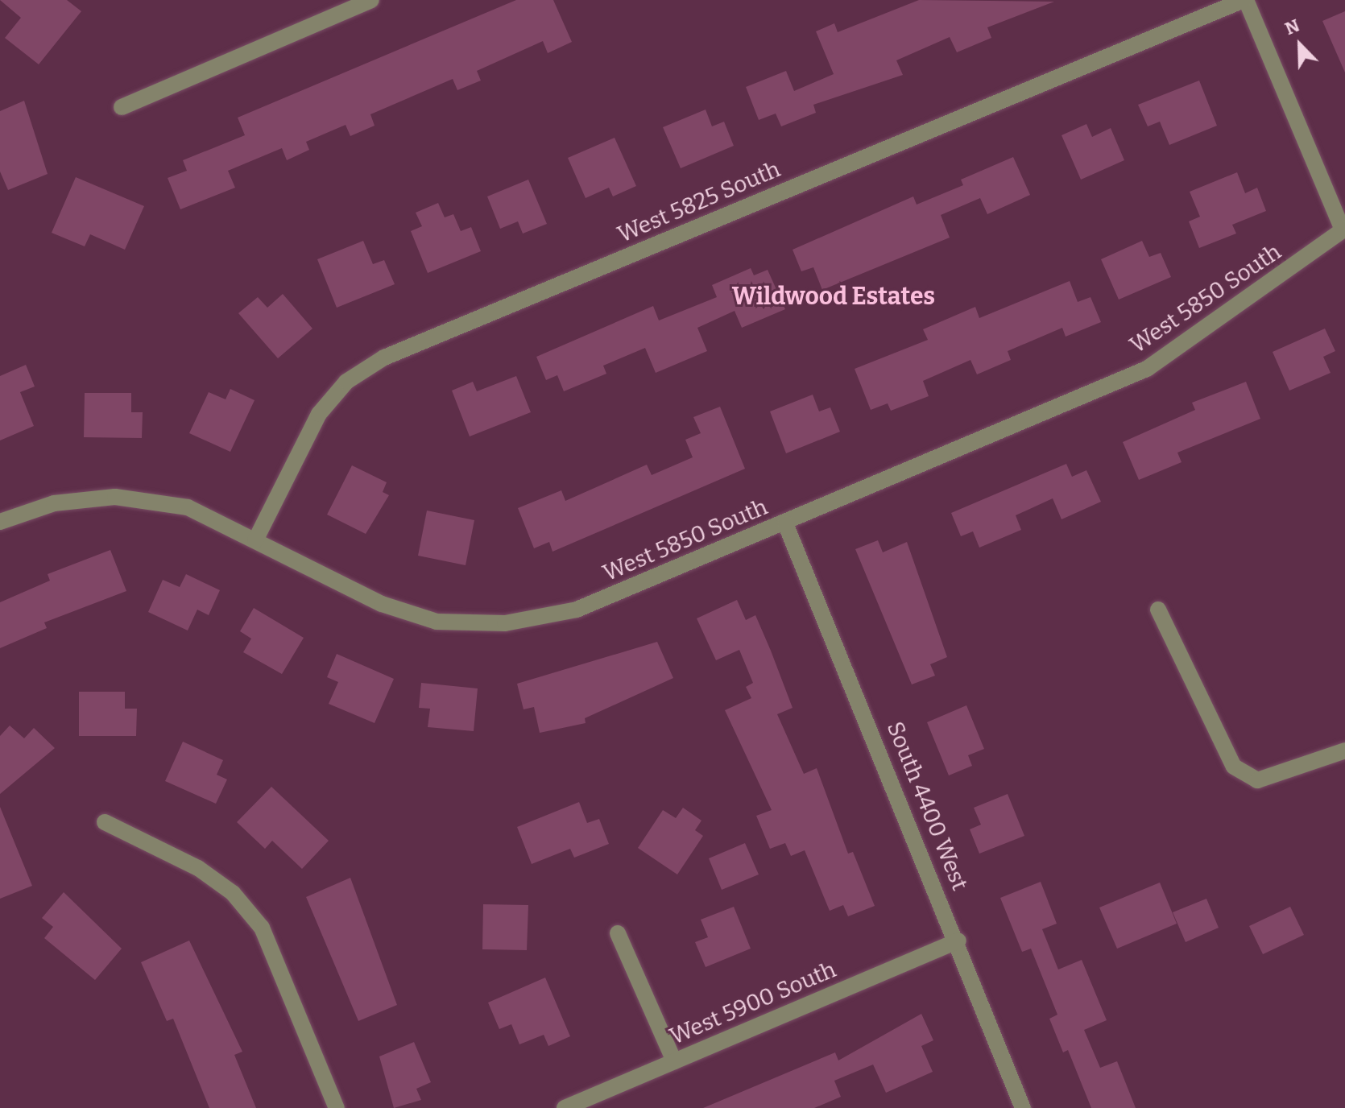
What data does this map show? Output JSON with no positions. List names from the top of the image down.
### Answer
{
  "streets": {
    "street": [
      "West 5825 South",
      "West 5850 South",
      "South 4400 West",
      "West 5900 South"
    ]
  },
  "crossings": [
    ["West 5825 South", "West 5850 South"],
    ["West 5850 South", "South 4400 West"],
    ["South 4400 West", "West 5900 South"]
  ],
  "districts": ["Wildwood Estates"],
  "north": "top left"
}
